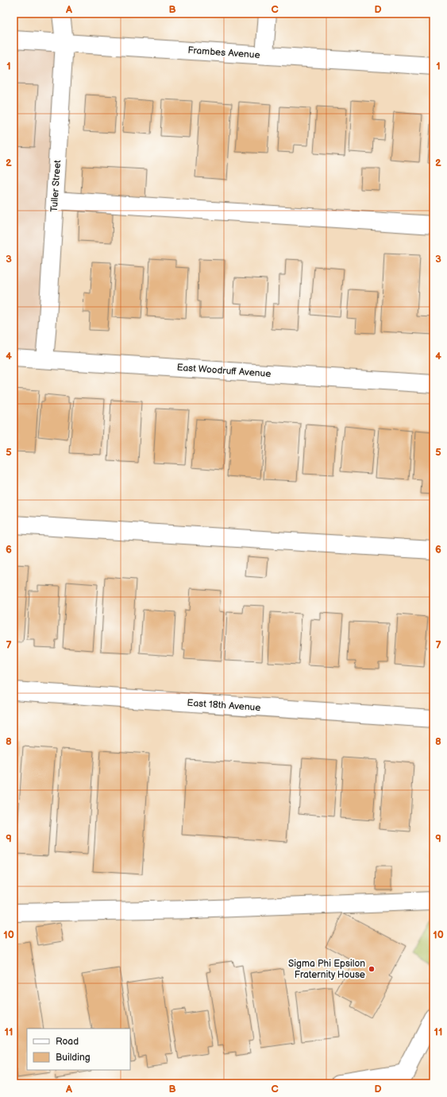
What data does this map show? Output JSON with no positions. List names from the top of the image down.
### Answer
{
  "streets": {
    "street": [
      "Frambes Avenue",
      "Tuller Street",
      "East Woodruff Avenue",
      "East 18th Avenue"
    ]
  },
  "crossings": [
    ["Frambes Avenue", "Tuller Street"],
    ["Tuller Street", "East Woodruff Avenue"]
  ],
  "places": ["Sigma Phi Epsilon Fraternity House"],
  "legend": ["Road", "Building"],
  "grid": {
    "columns": [
      "A",
      "B",
      "C",
      "D"
    ],
    "rows": [
      "1",
      "2",
      "3",
      "4",
      "5",
      "6",
      "7",
      "8",
      "9",
      "10",
      "11"
    ]
  }
}
